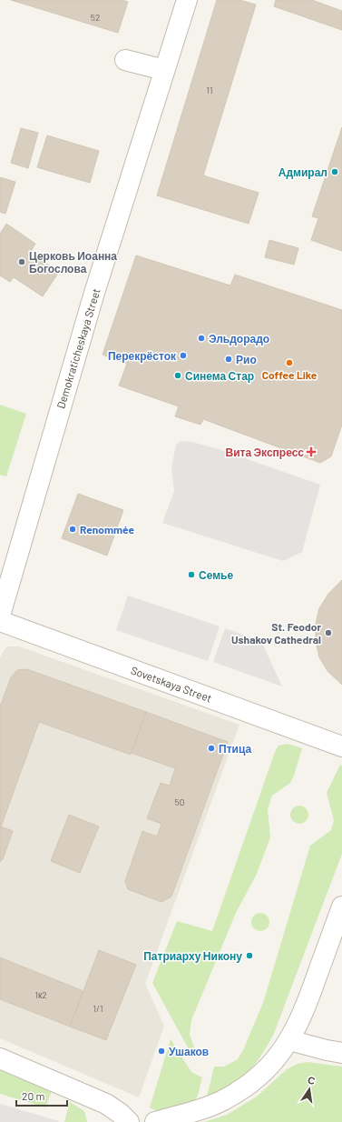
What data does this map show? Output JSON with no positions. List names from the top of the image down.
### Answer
{
  "streets": {
    "street": ["Demokraticheskaya Street", "Sovetskaya Street"]
  },
  "places": {
    "other": [
      "Адмирал",
      "Церковь Иоанна Богослова",
      "Эльдорадо",
      "Перекрёсток",
      "Рио",
      "Coffee Like",
      "Синема Стар",
      "Renommée",
      "Семье",
      "St. Feodor Ushakov Cathedral",
      "Птица",
      "Патриарху Никону",
      "Ушаков"
    ],
    "health": ["Вита Экспресс"]
  },
  "house_numbers": [
    "52",
    "11",
    "50",
    "1к2",
    "1/1"
  ],
  "scale_bar": "20 m",
  "north": "top"
}
